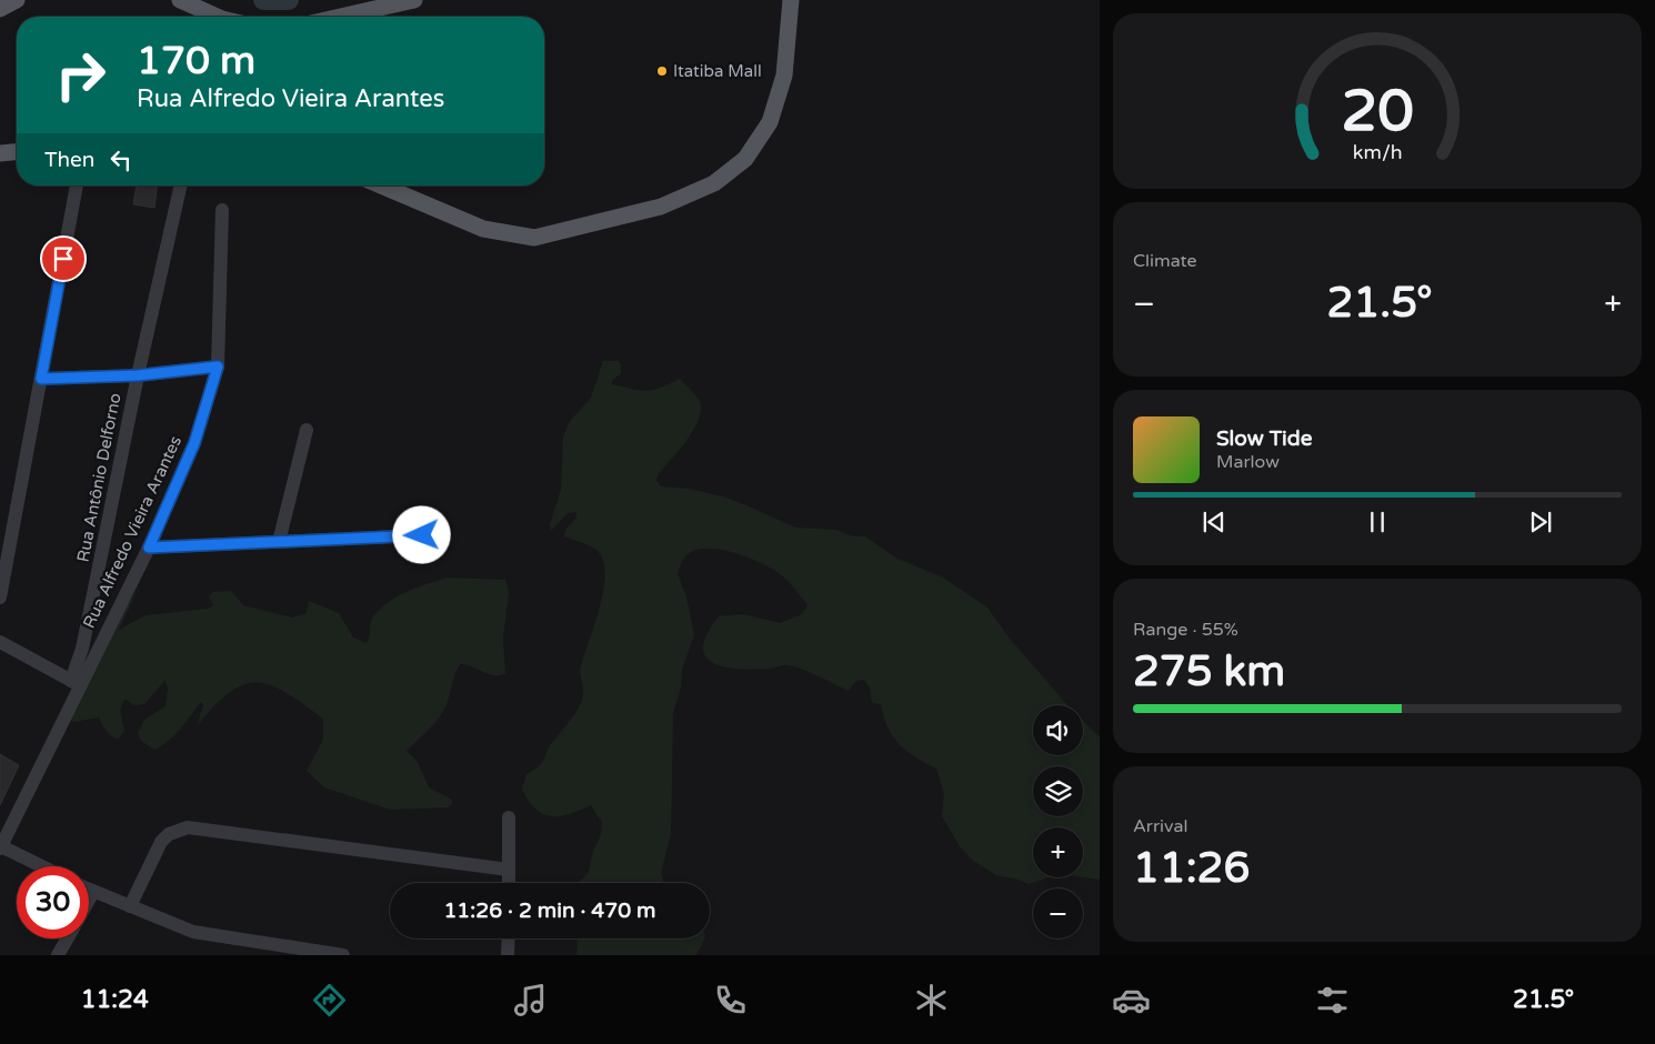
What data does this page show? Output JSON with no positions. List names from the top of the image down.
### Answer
{
  "streets": {
    "street": ["Rua Antônio Delforno", "Rua Alfredo Vieira Arantes"]
  },
  "crossings": [
    ["Rua Antônio Delforno", "Rua Alfredo Vieira Arantes"]
  ],
  "places": ["Itatiba Mall"],
  "page": {
    "turn": ["170 m", "Rua Alfredo Vieira Arantes"],
    "then": "Then",
    "tile": [
      "Climate",
      ["Range · 55%", "275 km"],
      ["Arrival", "11:26"]
    ],
    "heat": ["−", "21.5°", "+"],
    "song": ["Slow Tide", "Marlow"],
    "map_buttons": ["+", "−"],
    "limit": "30",
    "trip": "11:26 · 2 min · 470 m",
    "tabs": ["11:24", "21.5°"],
    "gauge": ["20", "km/h"]
  }
}
